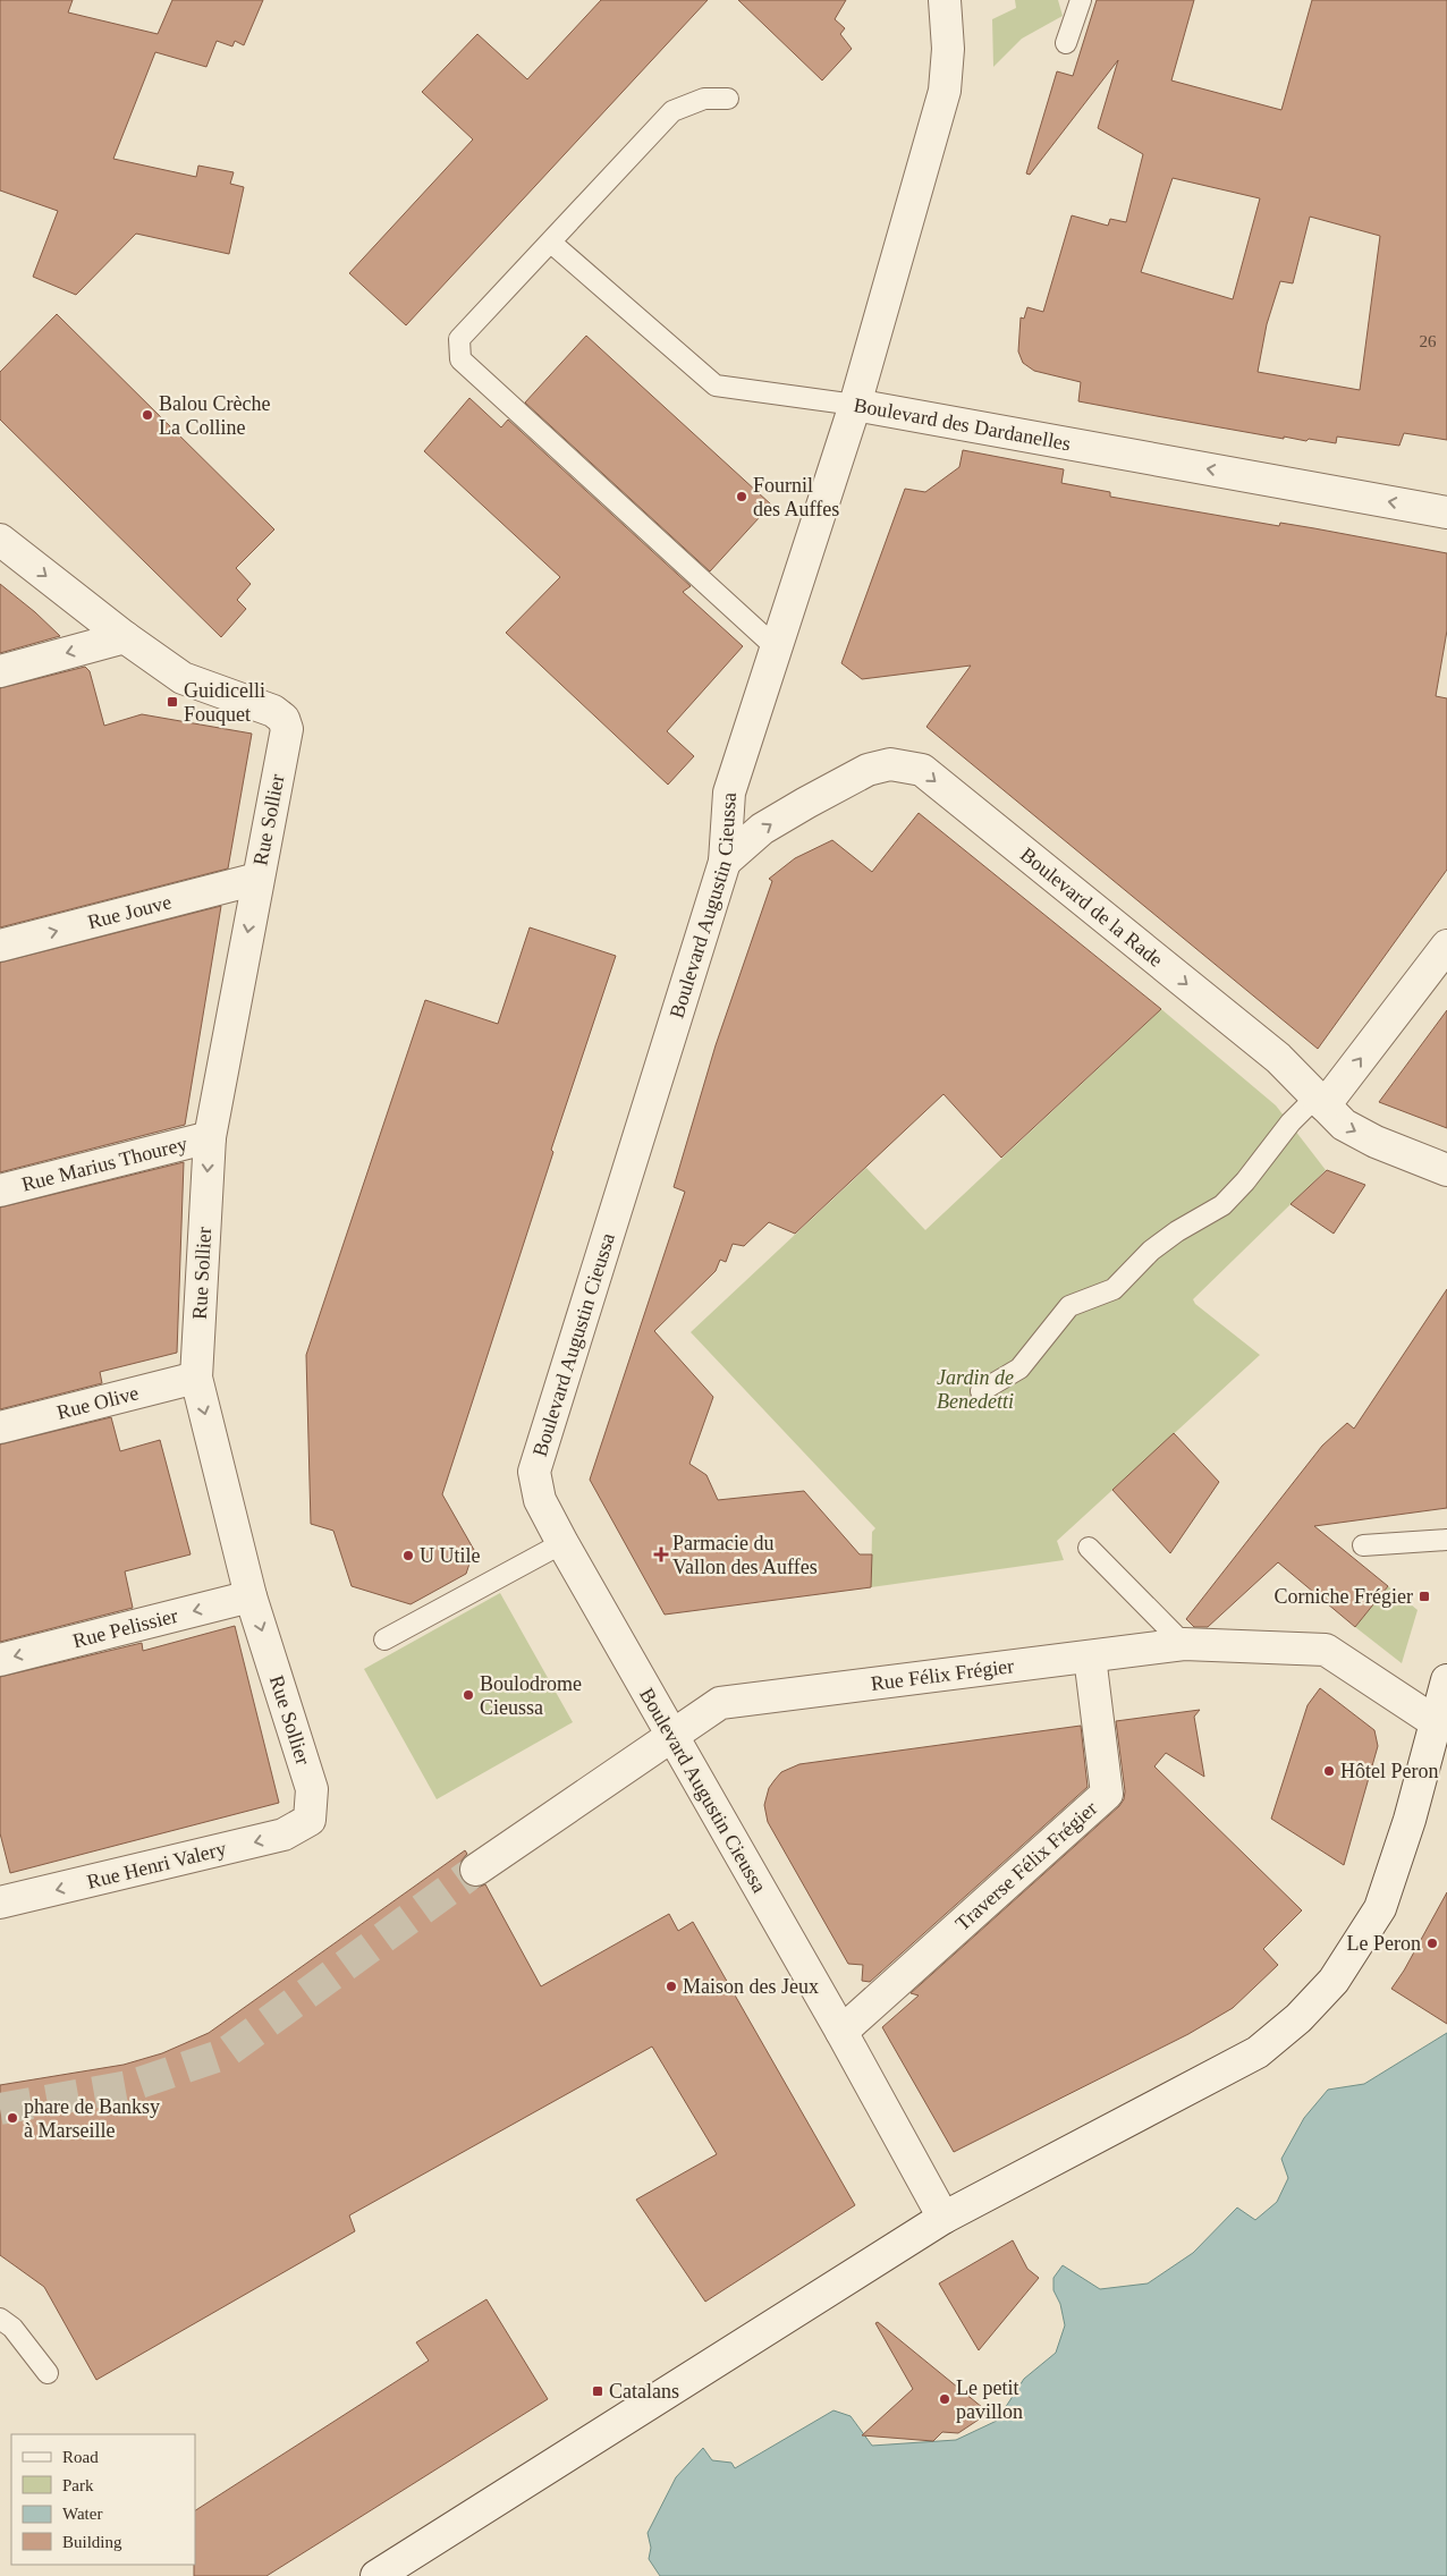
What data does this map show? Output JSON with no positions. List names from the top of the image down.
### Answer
{
  "streets": {
    "street": [
      "Boulevard des Dardanelles",
      "Rue Sollier",
      "Boulevard Augustin Cieussa",
      "Boulevard de la Rade",
      "Rue Jouve",
      "Rue Marius Thourey",
      "Rue Olive",
      "Rue Pelissier",
      "Rue Félix Frégier",
      "Rue Henri Valery",
      "Traverse Félix Frégier"
    ]
  },
  "crossings": [
    ["Boulevard des Dardanelles", "Boulevard Augustin Cieussa"],
    ["Rue Sollier", "Rue Jouve"],
    ["Rue Sollier", "Rue Marius Thourey"],
    ["Rue Sollier", "Rue Olive"],
    ["Rue Sollier", "Rue Pelissier"],
    ["Rue Sollier", "Rue Henri Valery"],
    ["Boulevard Augustin Cieussa", "Boulevard de la Rade"],
    ["Boulevard Augustin Cieussa", "Rue Félix Frégier"],
    ["Boulevard Augustin Cieussa", "Traverse Félix Frégier"],
    ["Rue Félix Frégier", "Traverse Félix Frégier"]
  ],
  "one_way": [
    "Boulevard des Dardanelles",
    "Rue Sollier",
    "Boulevard de la Rade",
    "Rue Pelissier",
    "Rue Henri Valery"
  ],
  "parks": ["Jardin de Benedetti"],
  "places": {
    "other": [
      "Balou Crèche La Colline",
      "Fournil des Auffes",
      "U Utile",
      "Boulodrome Cieussa",
      "Hôtel Peron",
      "Le Peron",
      "Maison des Jeux",
      "phare de Banksy à Marseille",
      "Le petit pavillon"
    ],
    "transit": ["Guidicelli Fouquet", "Corniche Frégier", "Catalans"],
    "health": ["Parmacie du Vallon des Auffes"]
  },
  "house_numbers": ["26"],
  "legend": [
    "Road",
    "Park",
    "Water",
    "Building"
  ]
}
